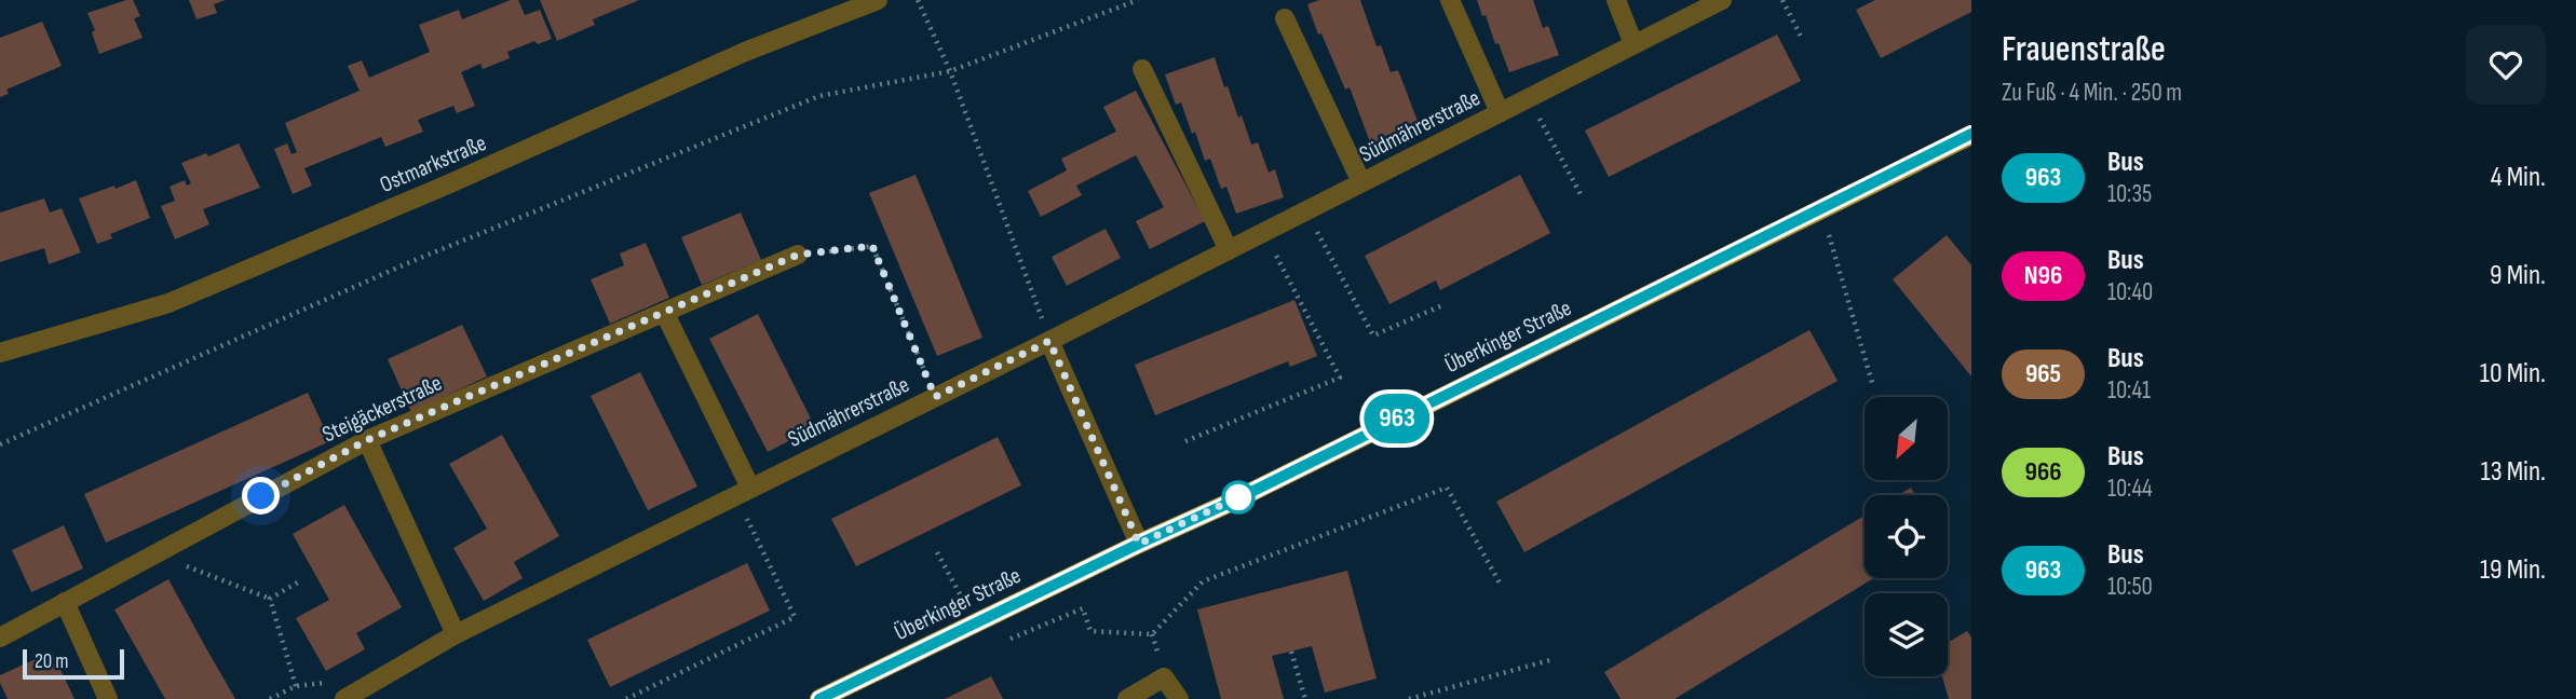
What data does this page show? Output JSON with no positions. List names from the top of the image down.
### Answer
{
  "streets": {
    "main road": ["Überkinger Straße"],
    "street": ["Südmährerstraße", "Ostmarkstraße", "Steigäckerstraße"]
  },
  "lines": ["bus line 963"],
  "scale_bar": "20 m",
  "north": "bottom left",
  "page": {
    "on_map": "963",
    "heading": ["Frauenstraße", "Zu Fuß · 4 Min. · 250 m"],
    "list": [
      {
        "mark": "963",
        "name": "Bus",
        "note": "10:35",
        "value": "4 Min."
      },
      {
        "mark": "N96",
        "name": "Bus",
        "note": "10:40",
        "value": "9 Min."
      },
      {
        "mark": "965",
        "name": "Bus",
        "note": "10:41",
        "value": "10 Min."
      },
      {
        "mark": "966",
        "name": "Bus",
        "note": "10:44",
        "value": "13 Min."
      },
      {
        "mark": "963",
        "name": "Bus",
        "note": "10:50",
        "value": "19 Min."
      }
    ],
    "scale": "20 m"
  }
}
